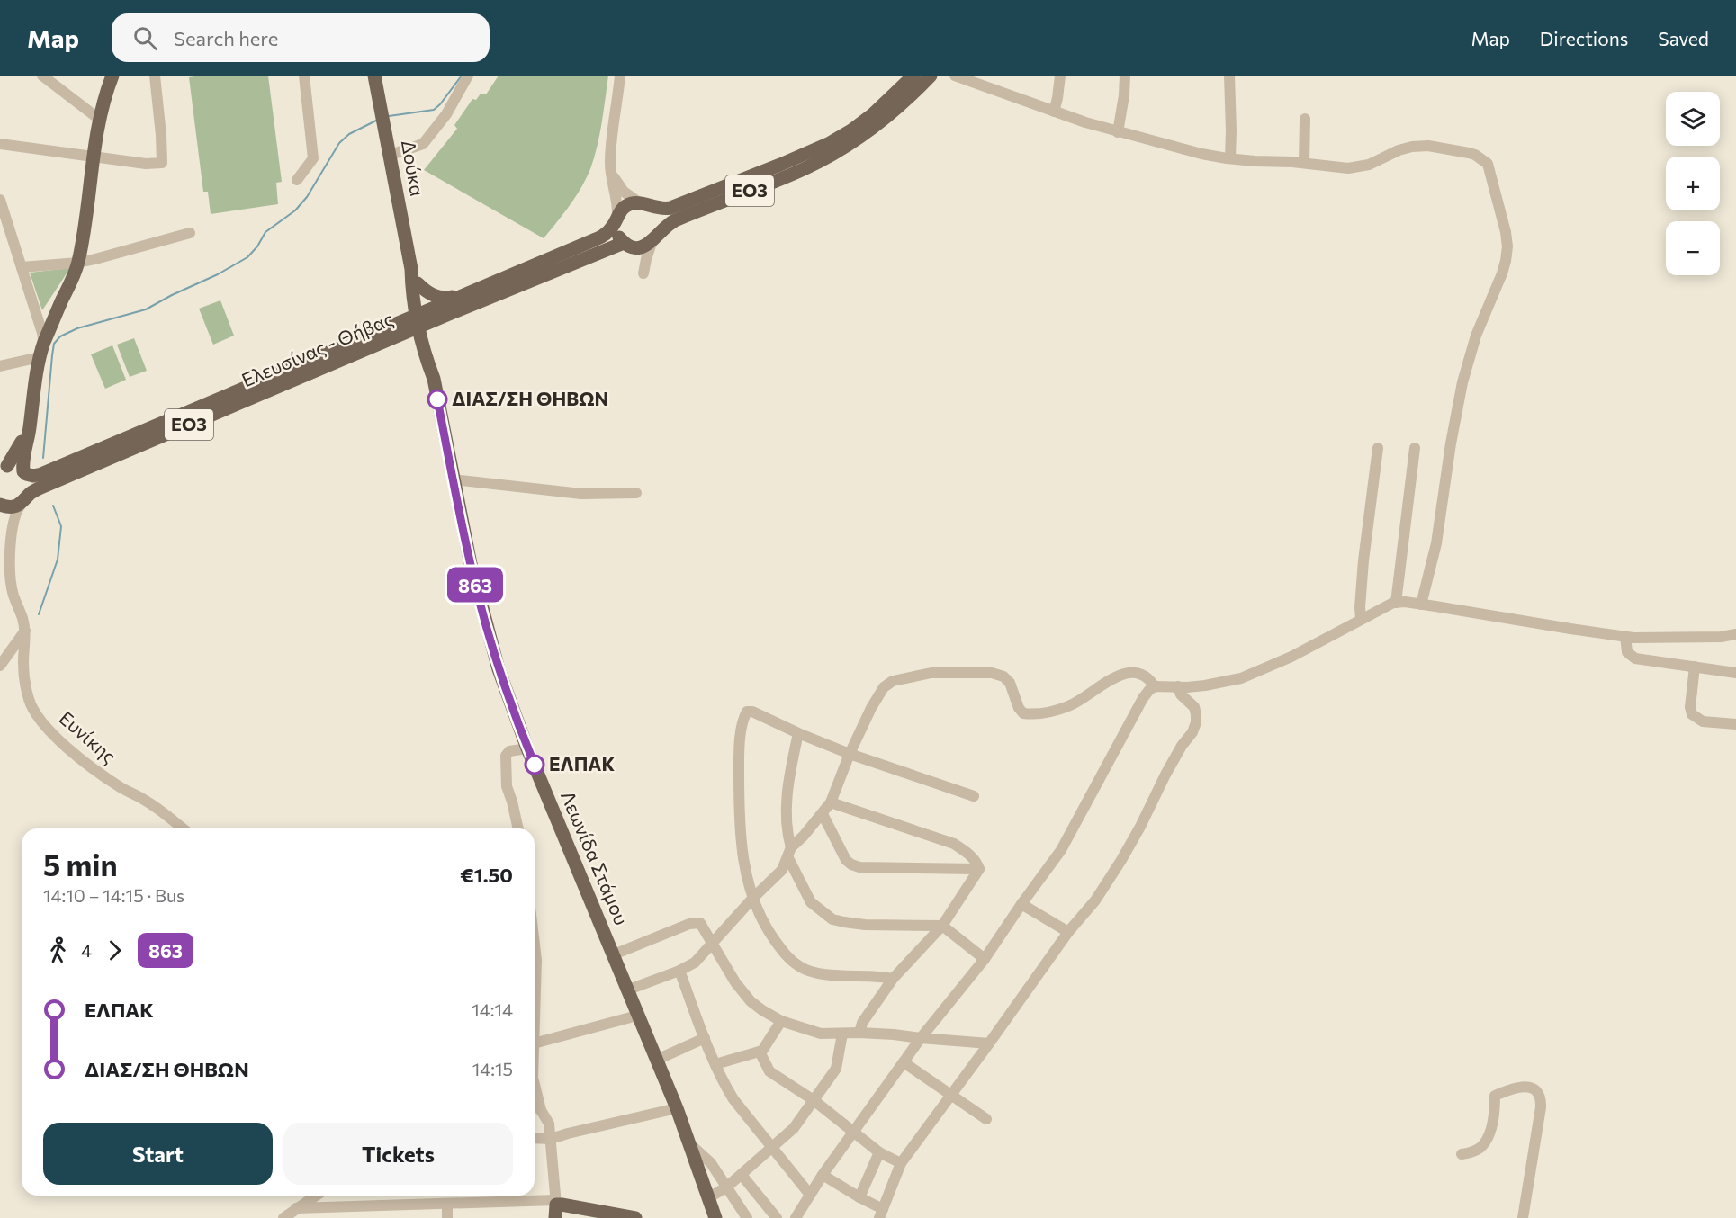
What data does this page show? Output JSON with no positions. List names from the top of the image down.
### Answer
{
  "streets": {
    "main road": [
      "Δούκα",
      "ΕΟ3",
      "Ελευσίνας - Θήβας",
      "Λεωνίδα Στάμου"
    ],
    "street": ["Ευνίκης"]
  },
  "crossings": [
    ["Δούκα", "ΕΟ3"],
    ["Δούκα", "Ελευσίνας - Θήβας"],
    ["Δούκα", "Λεωνίδα Στάμου"],
    ["ΕΟ3", "Ελευσίνας - Θήβας"],
    ["ΕΟ3", "Λεωνίδα Στάμου"],
    ["Ελευσίνας - Θήβας", "Λεωνίδα Στάμου"]
  ],
  "places": ["ΔΙΑΣ/ΣΗ ΘΗΒΩΝ", "ΕΛΠΑΚ"],
  "lines": ["bus line 863"],
  "page": {
    "header": "Map",
    "search": "Search here",
    "nav": ["Map", "Directions", "Saved"],
    "on_map": "863",
    "map_buttons": ["+", "−"],
    "heading": ["5 min", "14:10 – 14:15 · Bus", "€1.50"],
    "legs": ["4", "863"],
    "list": [
      {
        "name": "ΕΛΠΑΚ",
        "value": "14:14"
      },
      {
        "name": "ΔΙΑΣ/ΣΗ ΘΗΒΩΝ",
        "value": "14:15"
      }
    ],
    "buttons": ["Start", "Tickets"]
  }
}
